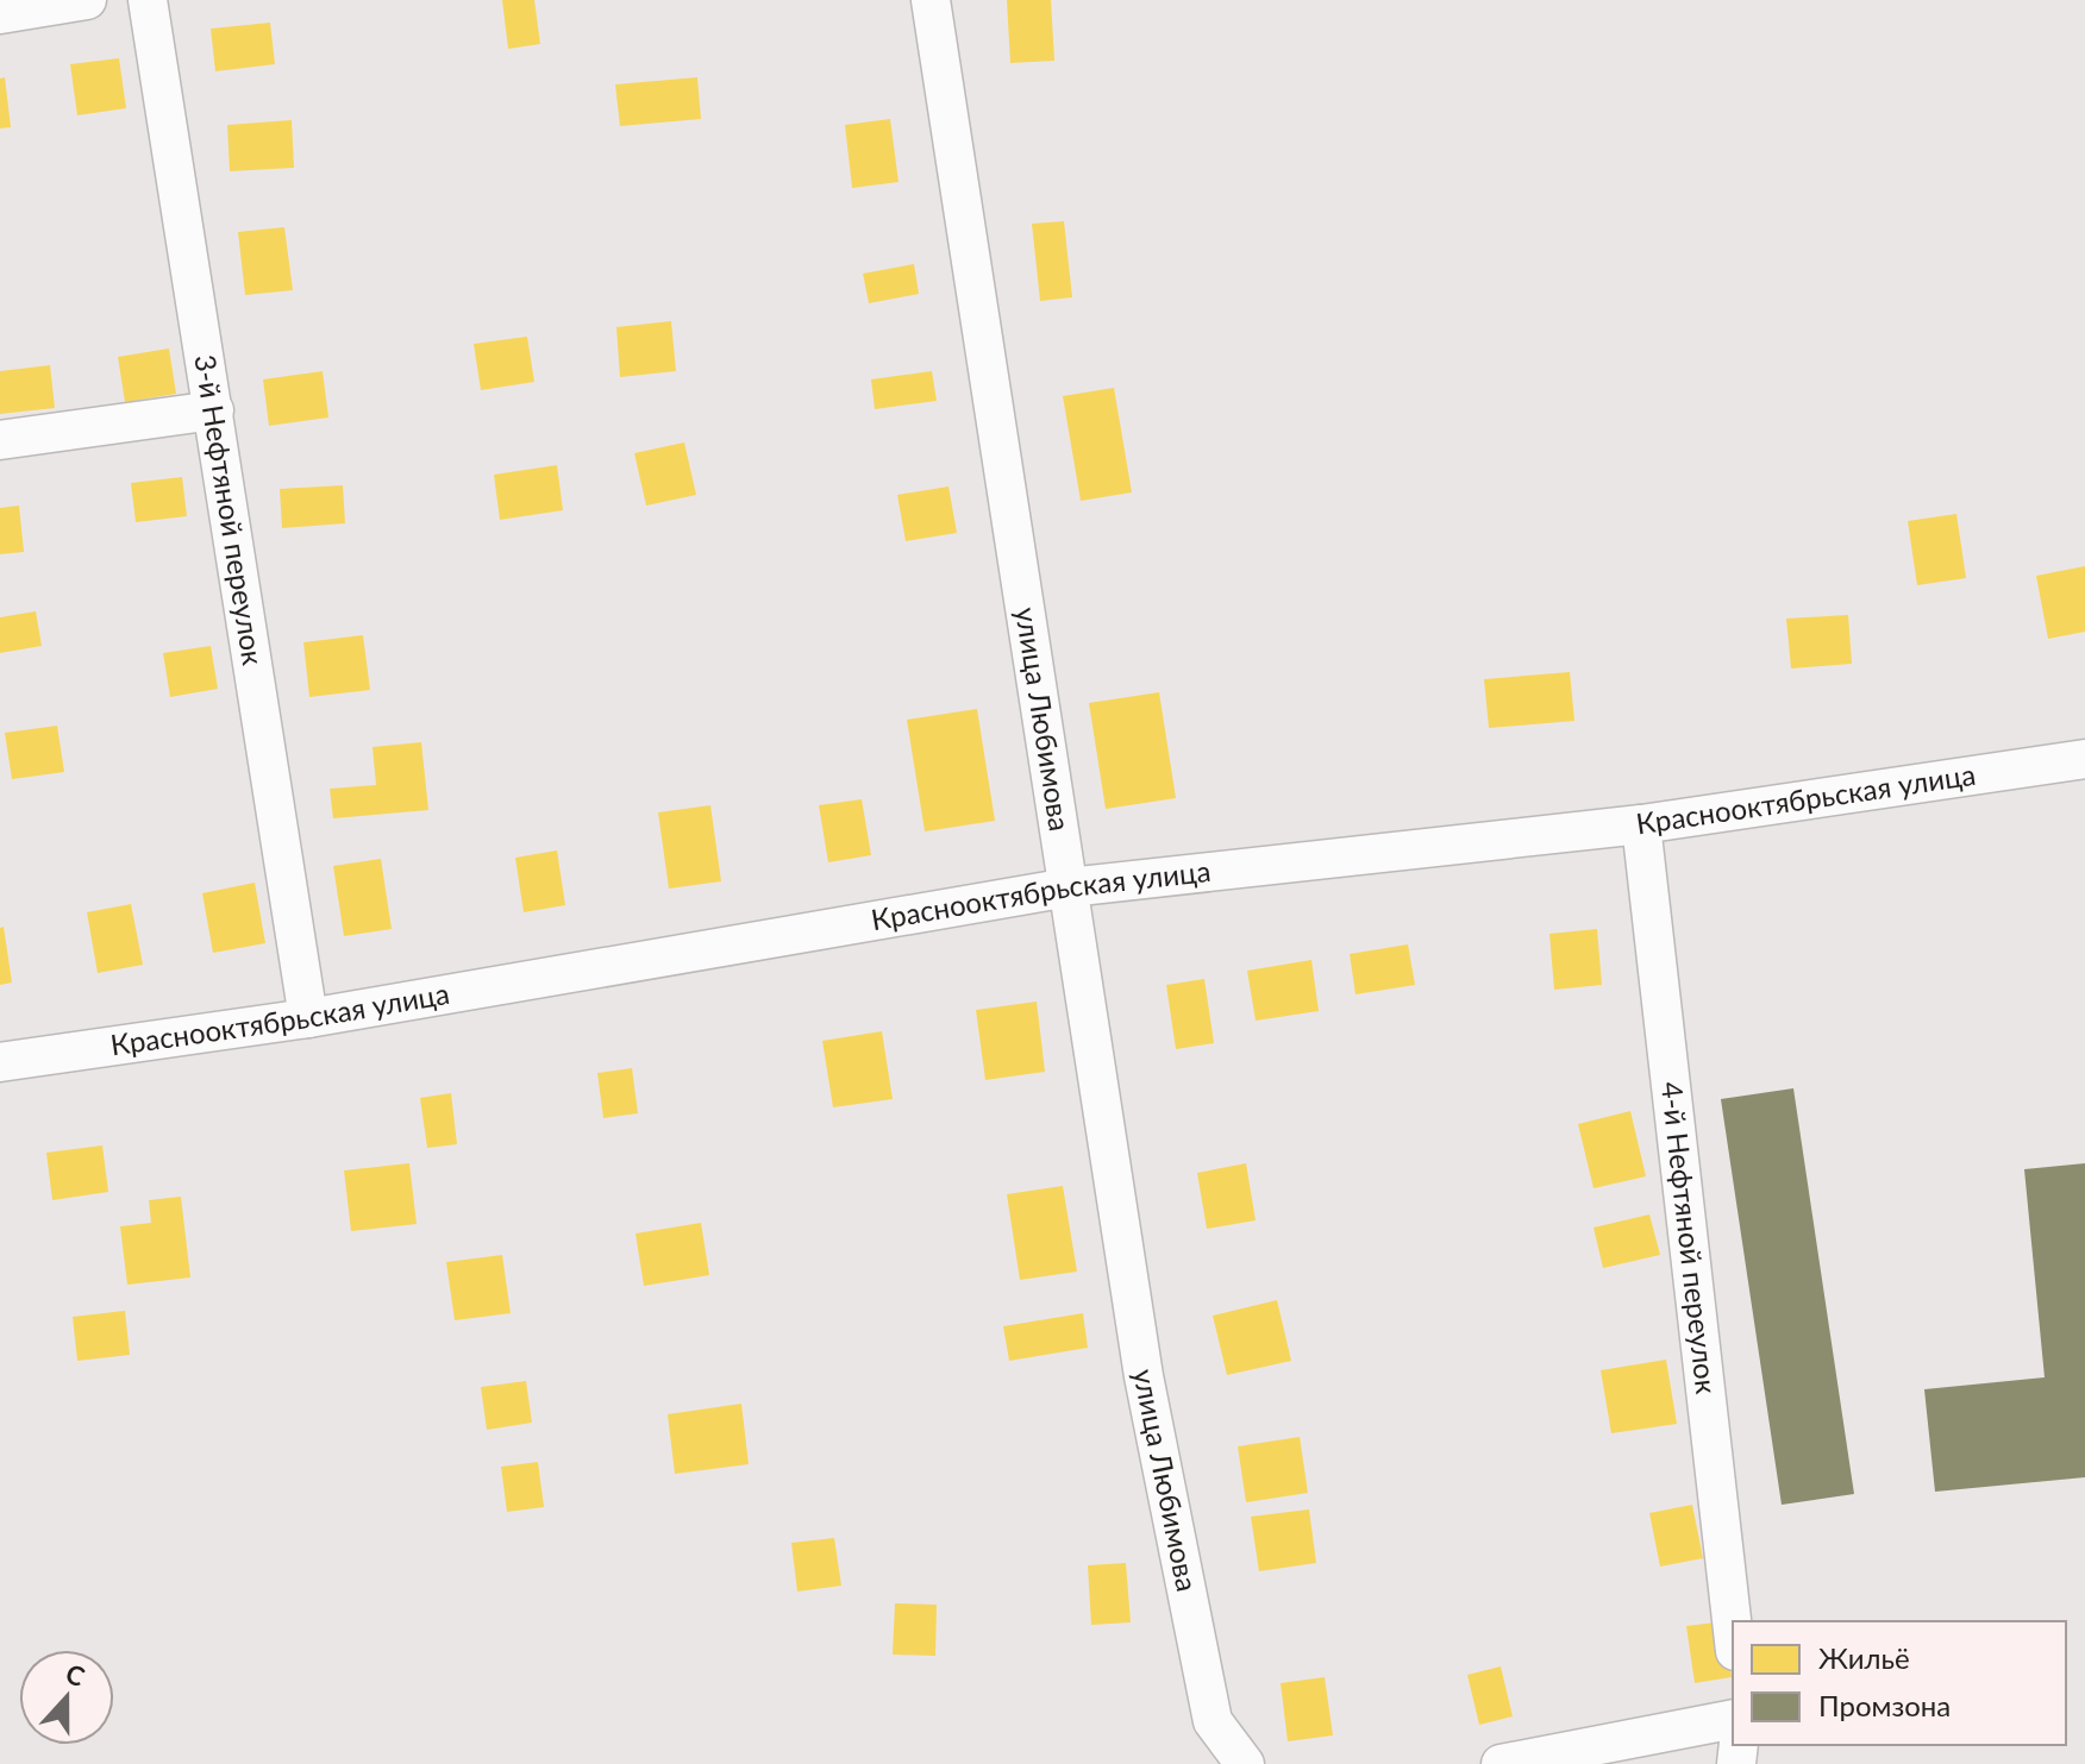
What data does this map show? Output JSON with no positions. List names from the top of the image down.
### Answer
{
  "streets": {
    "street": [
      "3-й Нефтяной переулок",
      "улица Любимова",
      "Краснооктябрьская улица",
      "4-й Нефтяной переулок"
    ]
  },
  "crossings": [
    ["3-й Нефтяной переулок", "Краснооктябрьская улица"],
    ["улица Любимова", "Краснооктябрьская улица"],
    ["Краснооктябрьская улица", "4-й Нефтяной переулок"]
  ],
  "legend": ["Жильё", "Промзона"],
  "north": "top"
}
